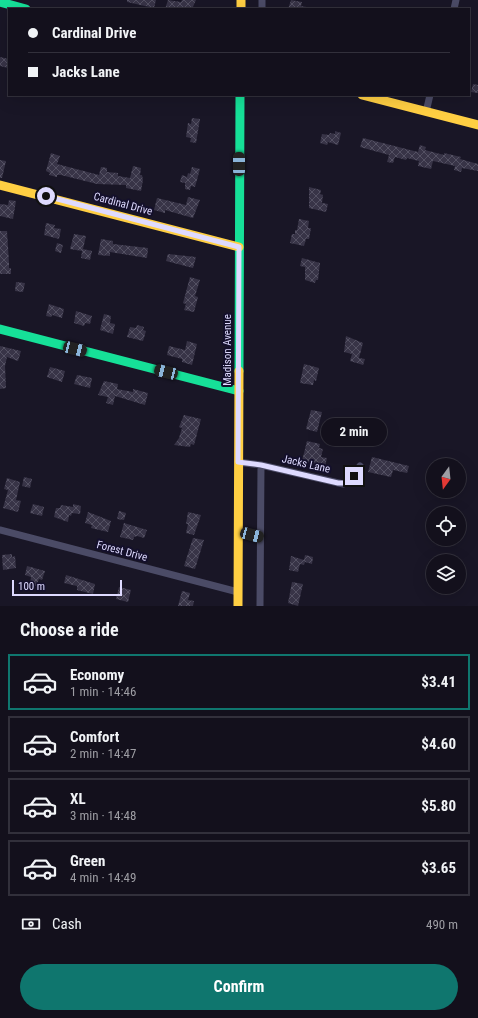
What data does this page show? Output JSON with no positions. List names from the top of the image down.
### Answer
{
  "streets": {
    "street": [
      "Cardinal Drive",
      "Madison Avenue",
      "Jacks Lane",
      "Forest Drive"
    ]
  },
  "crossings": [
    ["Cardinal Drive", "Madison Avenue"],
    ["Madison Avenue", "Jacks Lane"],
    ["Madison Avenue", "Forest Drive"]
  ],
  "scale_bar": "100 m",
  "north": "bottom",
  "page": {
    "banner": ["Cardinal Drive", "Jacks Lane"],
    "bubble": "2 min",
    "scale": "100 m",
    "heading": "Choose a ride",
    "list": [
      {
        "name": "Economy",
        "note": "1 min · 14:46",
        "value": "$3.41"
      },
      {
        "name": "Comfort",
        "note": "2 min · 14:47",
        "value": "$4.60"
      },
      {
        "name": "XL",
        "note": "3 min · 14:48",
        "value": "$5.80"
      },
      {
        "name": "Green",
        "note": "4 min · 14:49",
        "value": "$3.65"
      }
    ],
    "pay": ["Cash", "490 m"],
    "buttons": "Confirm"
  }
}
